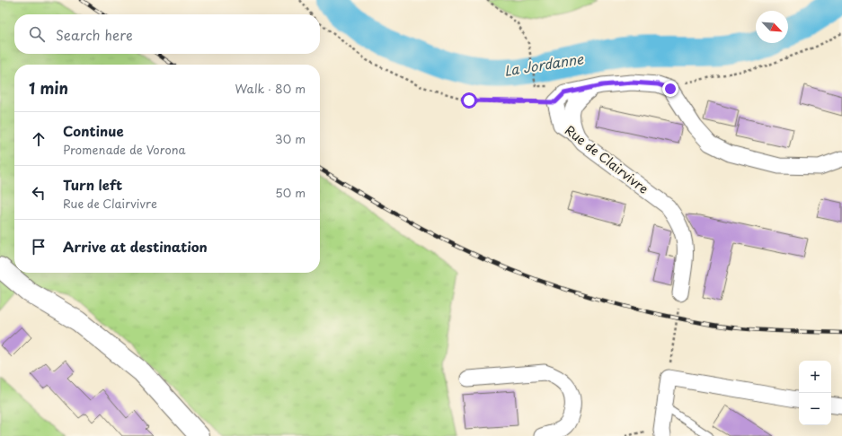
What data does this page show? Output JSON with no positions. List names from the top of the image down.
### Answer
{
  "streets": {
    "street": ["Rue de Clairvivre"]
  },
  "water": ["La Jordanne"],
  "north": "bottom right",
  "page": {
    "search": "Search here",
    "heading": ["1 min", "Walk · 80 m"],
    "list": [
      ["Continue", "Promenade de Vorona", "30 m"],
      ["Turn left", "Rue de Clairvivre", "50 m"],
      "Arrive at destination"
    ],
    "map_buttons": ["+", "−"]
  }
}
